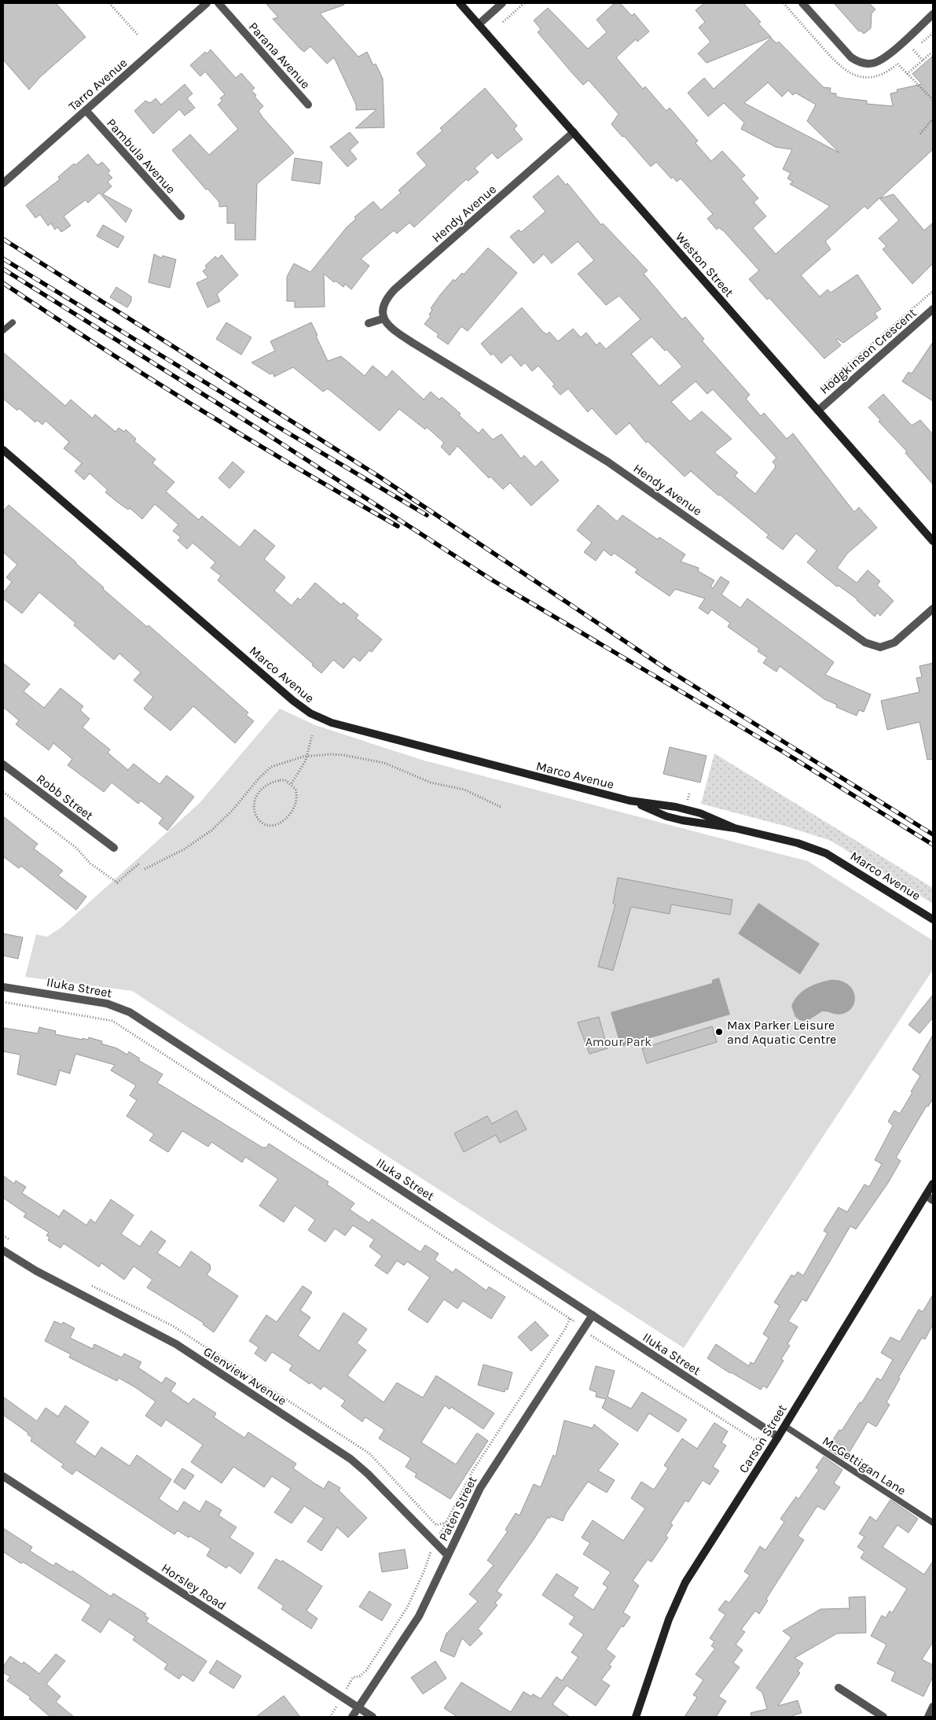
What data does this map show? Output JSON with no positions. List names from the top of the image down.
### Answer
{
  "streets": {
    "street": [
      "Parana Avenue",
      "Tarro Avenue",
      "Pambula Avenue",
      "Hendy Avenue",
      "Weston Street",
      "Hodgkinson Crescent",
      "Marco Avenue",
      "Robb Street",
      "Iluka Street",
      "Glenview Avenue",
      "Carson Street",
      "Paten Street",
      "Horsley Road"
    ],
    "lane": ["McGettigan Lane"]
  },
  "crossings": [
    ["Tarro Avenue", "Pambula Avenue"],
    ["Hendy Avenue", "Weston Street"],
    ["Weston Street", "Hodgkinson Crescent"],
    ["Iluka Street", "Carson Street"],
    ["Iluka Street", "Paten Street"],
    ["Glenview Avenue", "Paten Street"],
    ["Carson Street", "McGettigan Lane"],
    ["Paten Street", "Horsley Road"]
  ],
  "parks": ["Amour Park"],
  "places": ["Max Parker Leisure and Aquatic Centre"]
}
